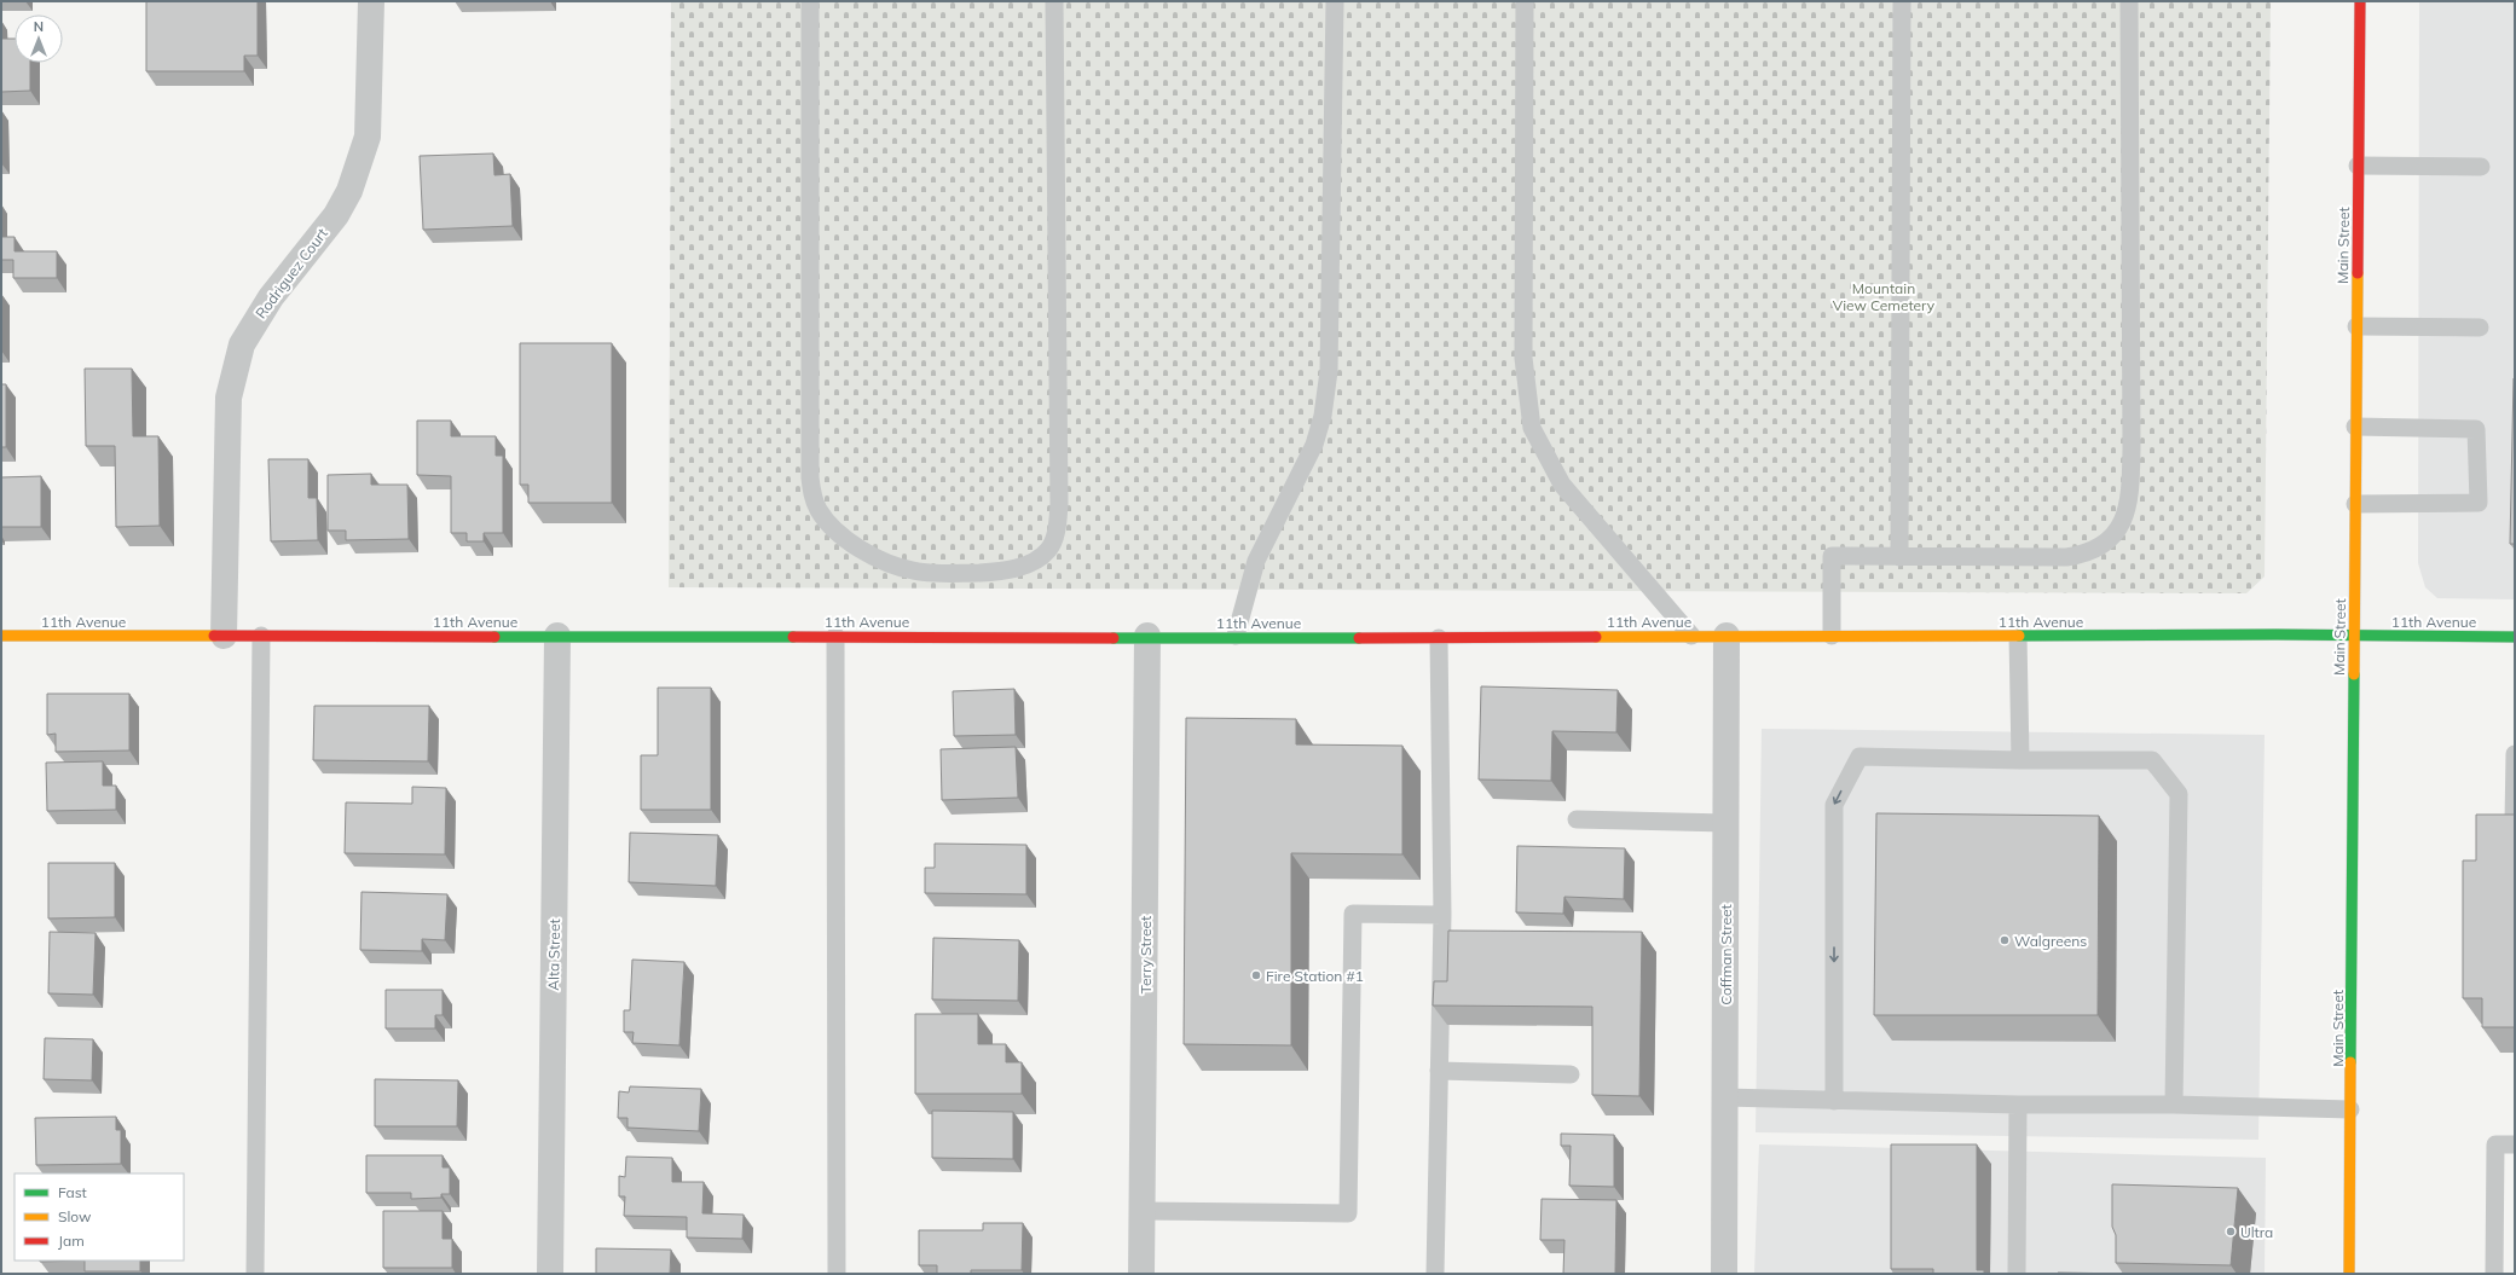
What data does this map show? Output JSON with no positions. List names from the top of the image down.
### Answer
{
  "streets": {
    "main road": ["Main Street", "11th Avenue"],
    "street": [
      "Rodriguez Court",
      "Alta Street",
      "Terry Street",
      "Coffman Street"
    ]
  },
  "crossings": [
    ["Main Street", "11th Avenue"],
    ["Rodriguez Court", "11th Avenue"],
    ["11th Avenue", "Alta Street"],
    ["11th Avenue", "Terry Street"],
    ["11th Avenue", "Coffman Street"]
  ],
  "parks": ["Mountain View Cemetery"],
  "places": ["Walgreens", "Fire Station #1", "Ultra"],
  "legend": ["Fast", "Slow", "Jam"],
  "north": "top"
}
